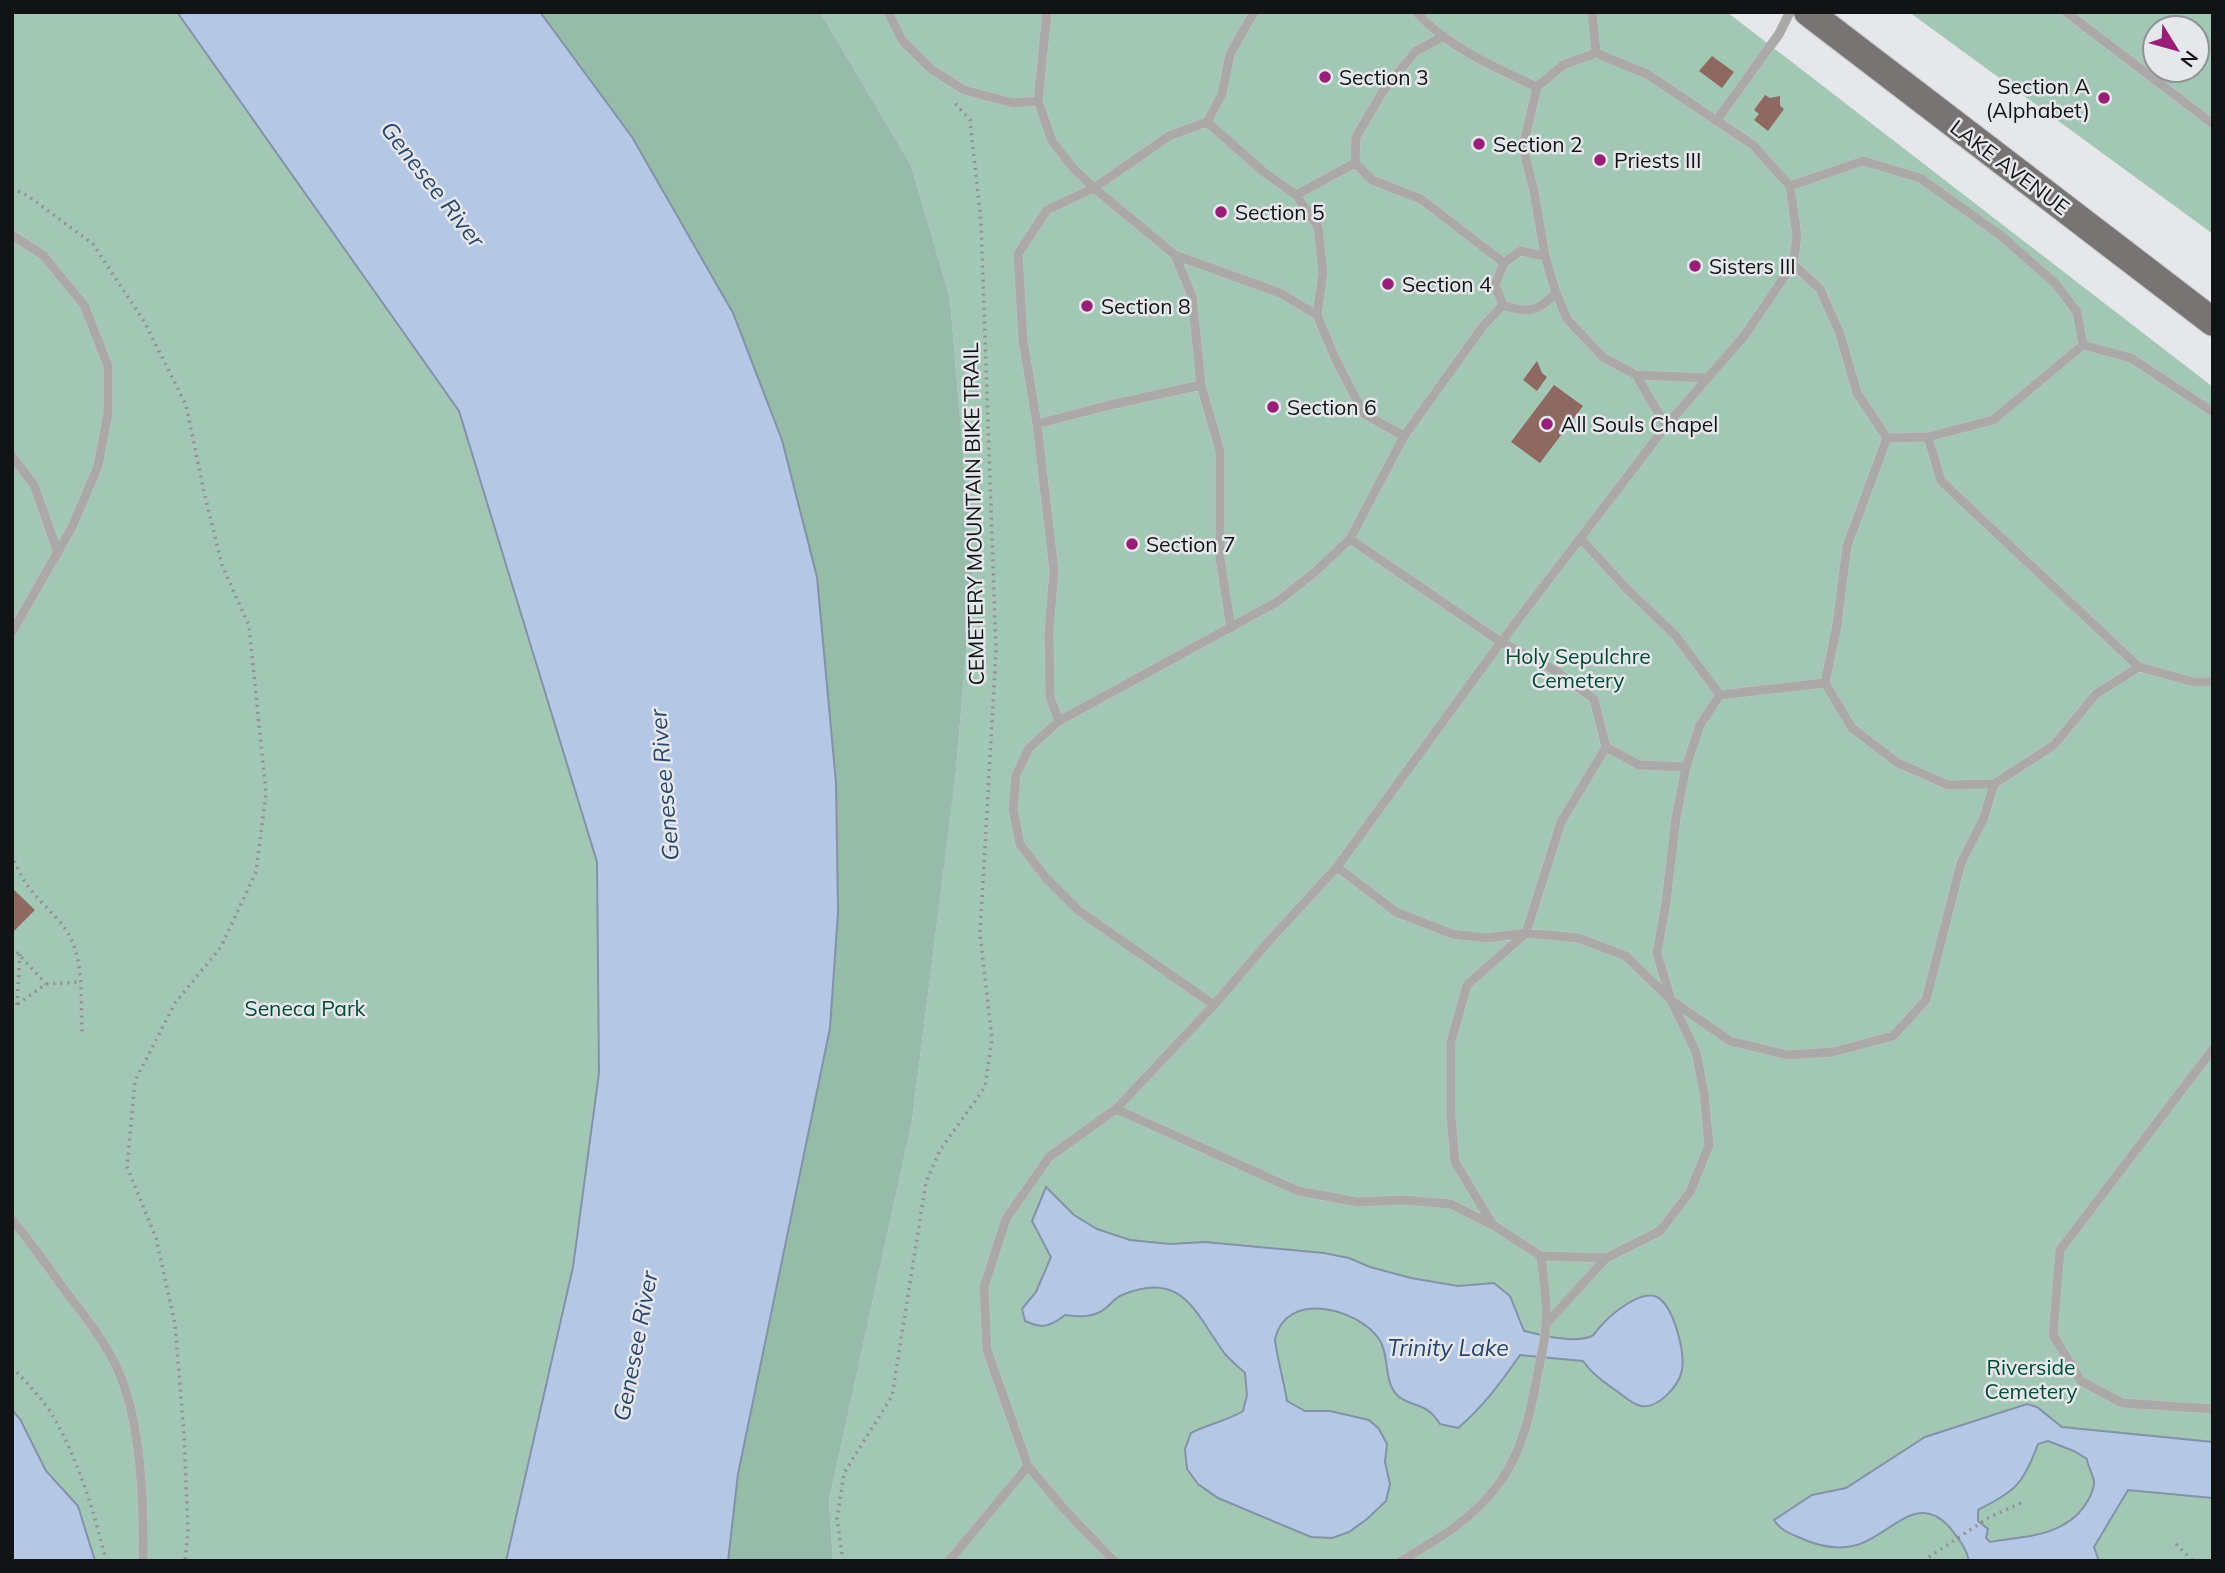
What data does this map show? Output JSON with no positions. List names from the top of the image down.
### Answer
{
  "streets": {
    "main road": ["LAKE AVENUE"],
    "path": ["CEMETERY MOUNTAIN BIKE TRAIL"]
  },
  "water": ["Genesee River", "Trinity Lake"],
  "parks": ["Holy Sepulchre Cemetery", "Seneca Park", "Riverside Cemetery"],
  "places": [
    "Section 3",
    "Section A (Alphabet)",
    "Section 2",
    "Priests III",
    "Section 5",
    "Sisters III",
    "Section 4",
    "Section 8",
    "Section 6",
    "All Souls Chapel",
    "Section 7"
  ],
  "north": "bottom right"
}
